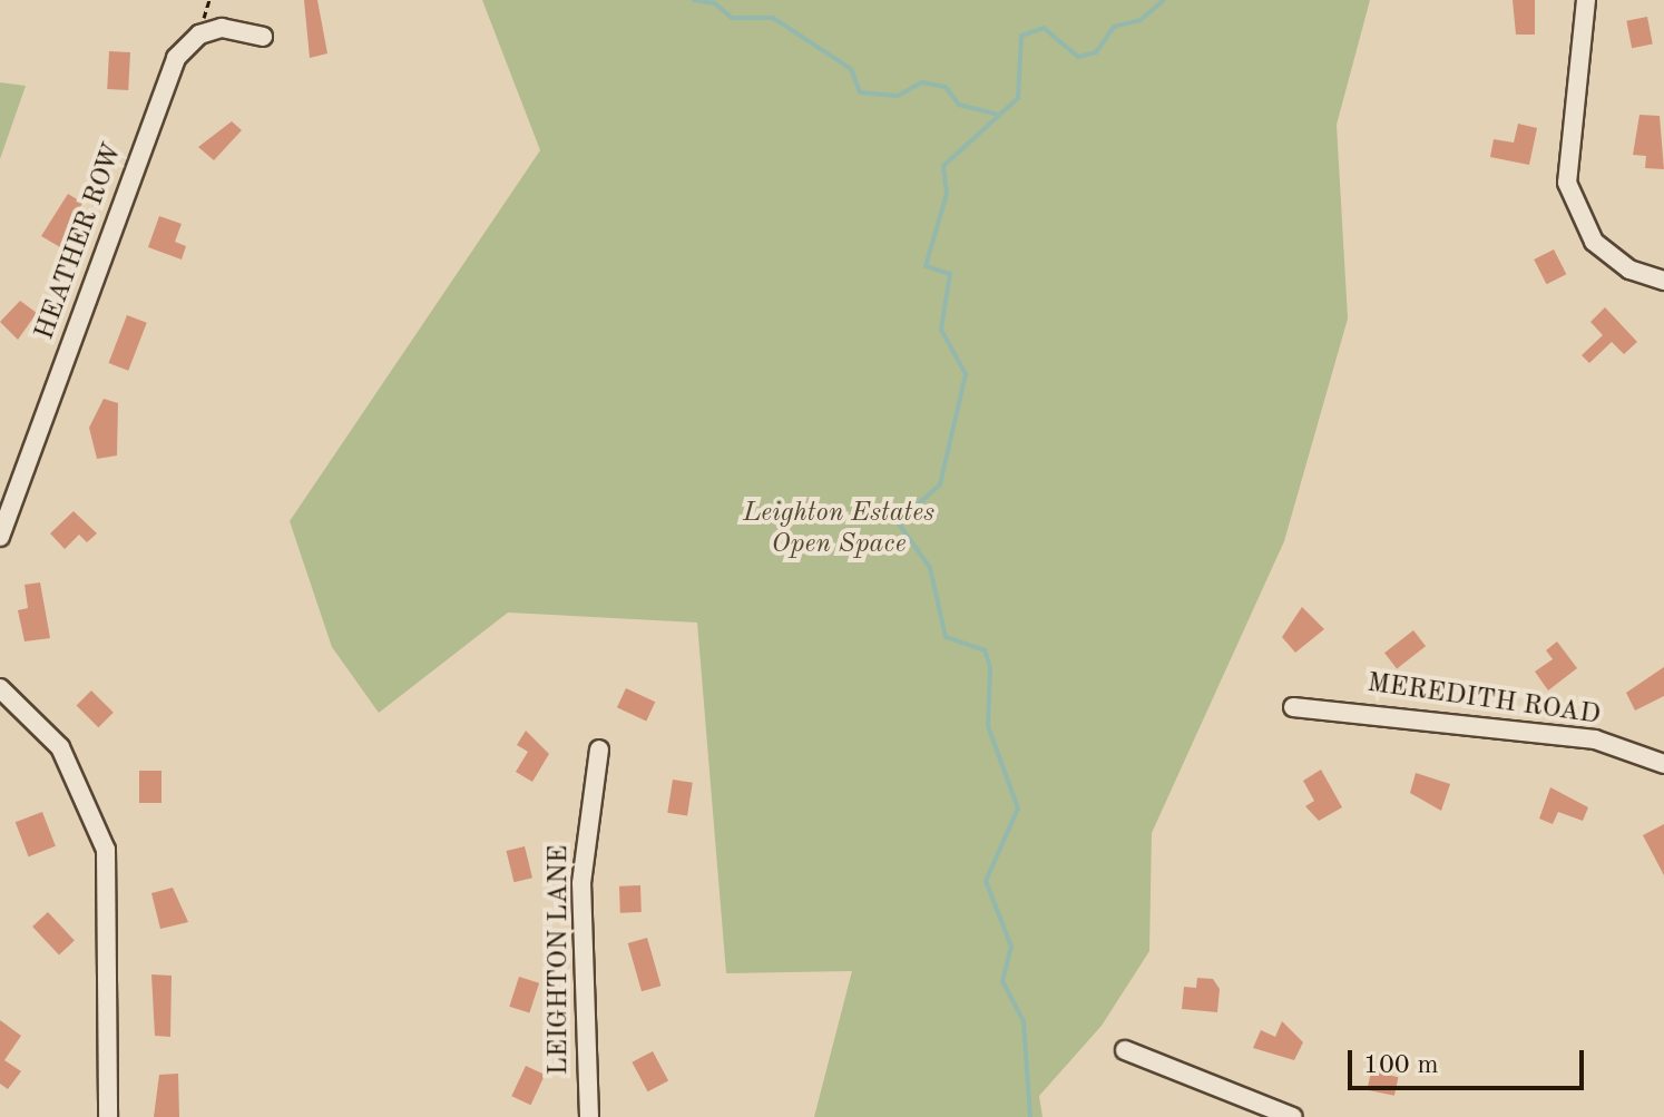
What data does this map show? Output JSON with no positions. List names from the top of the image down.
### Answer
{
  "streets": {
    "street": ["HEATHER ROW", "MEREDITH ROAD", "LEIGHTON LANE"]
  },
  "parks": ["Leighton Estates Open Space"],
  "scale_bar": "100 m"
}
